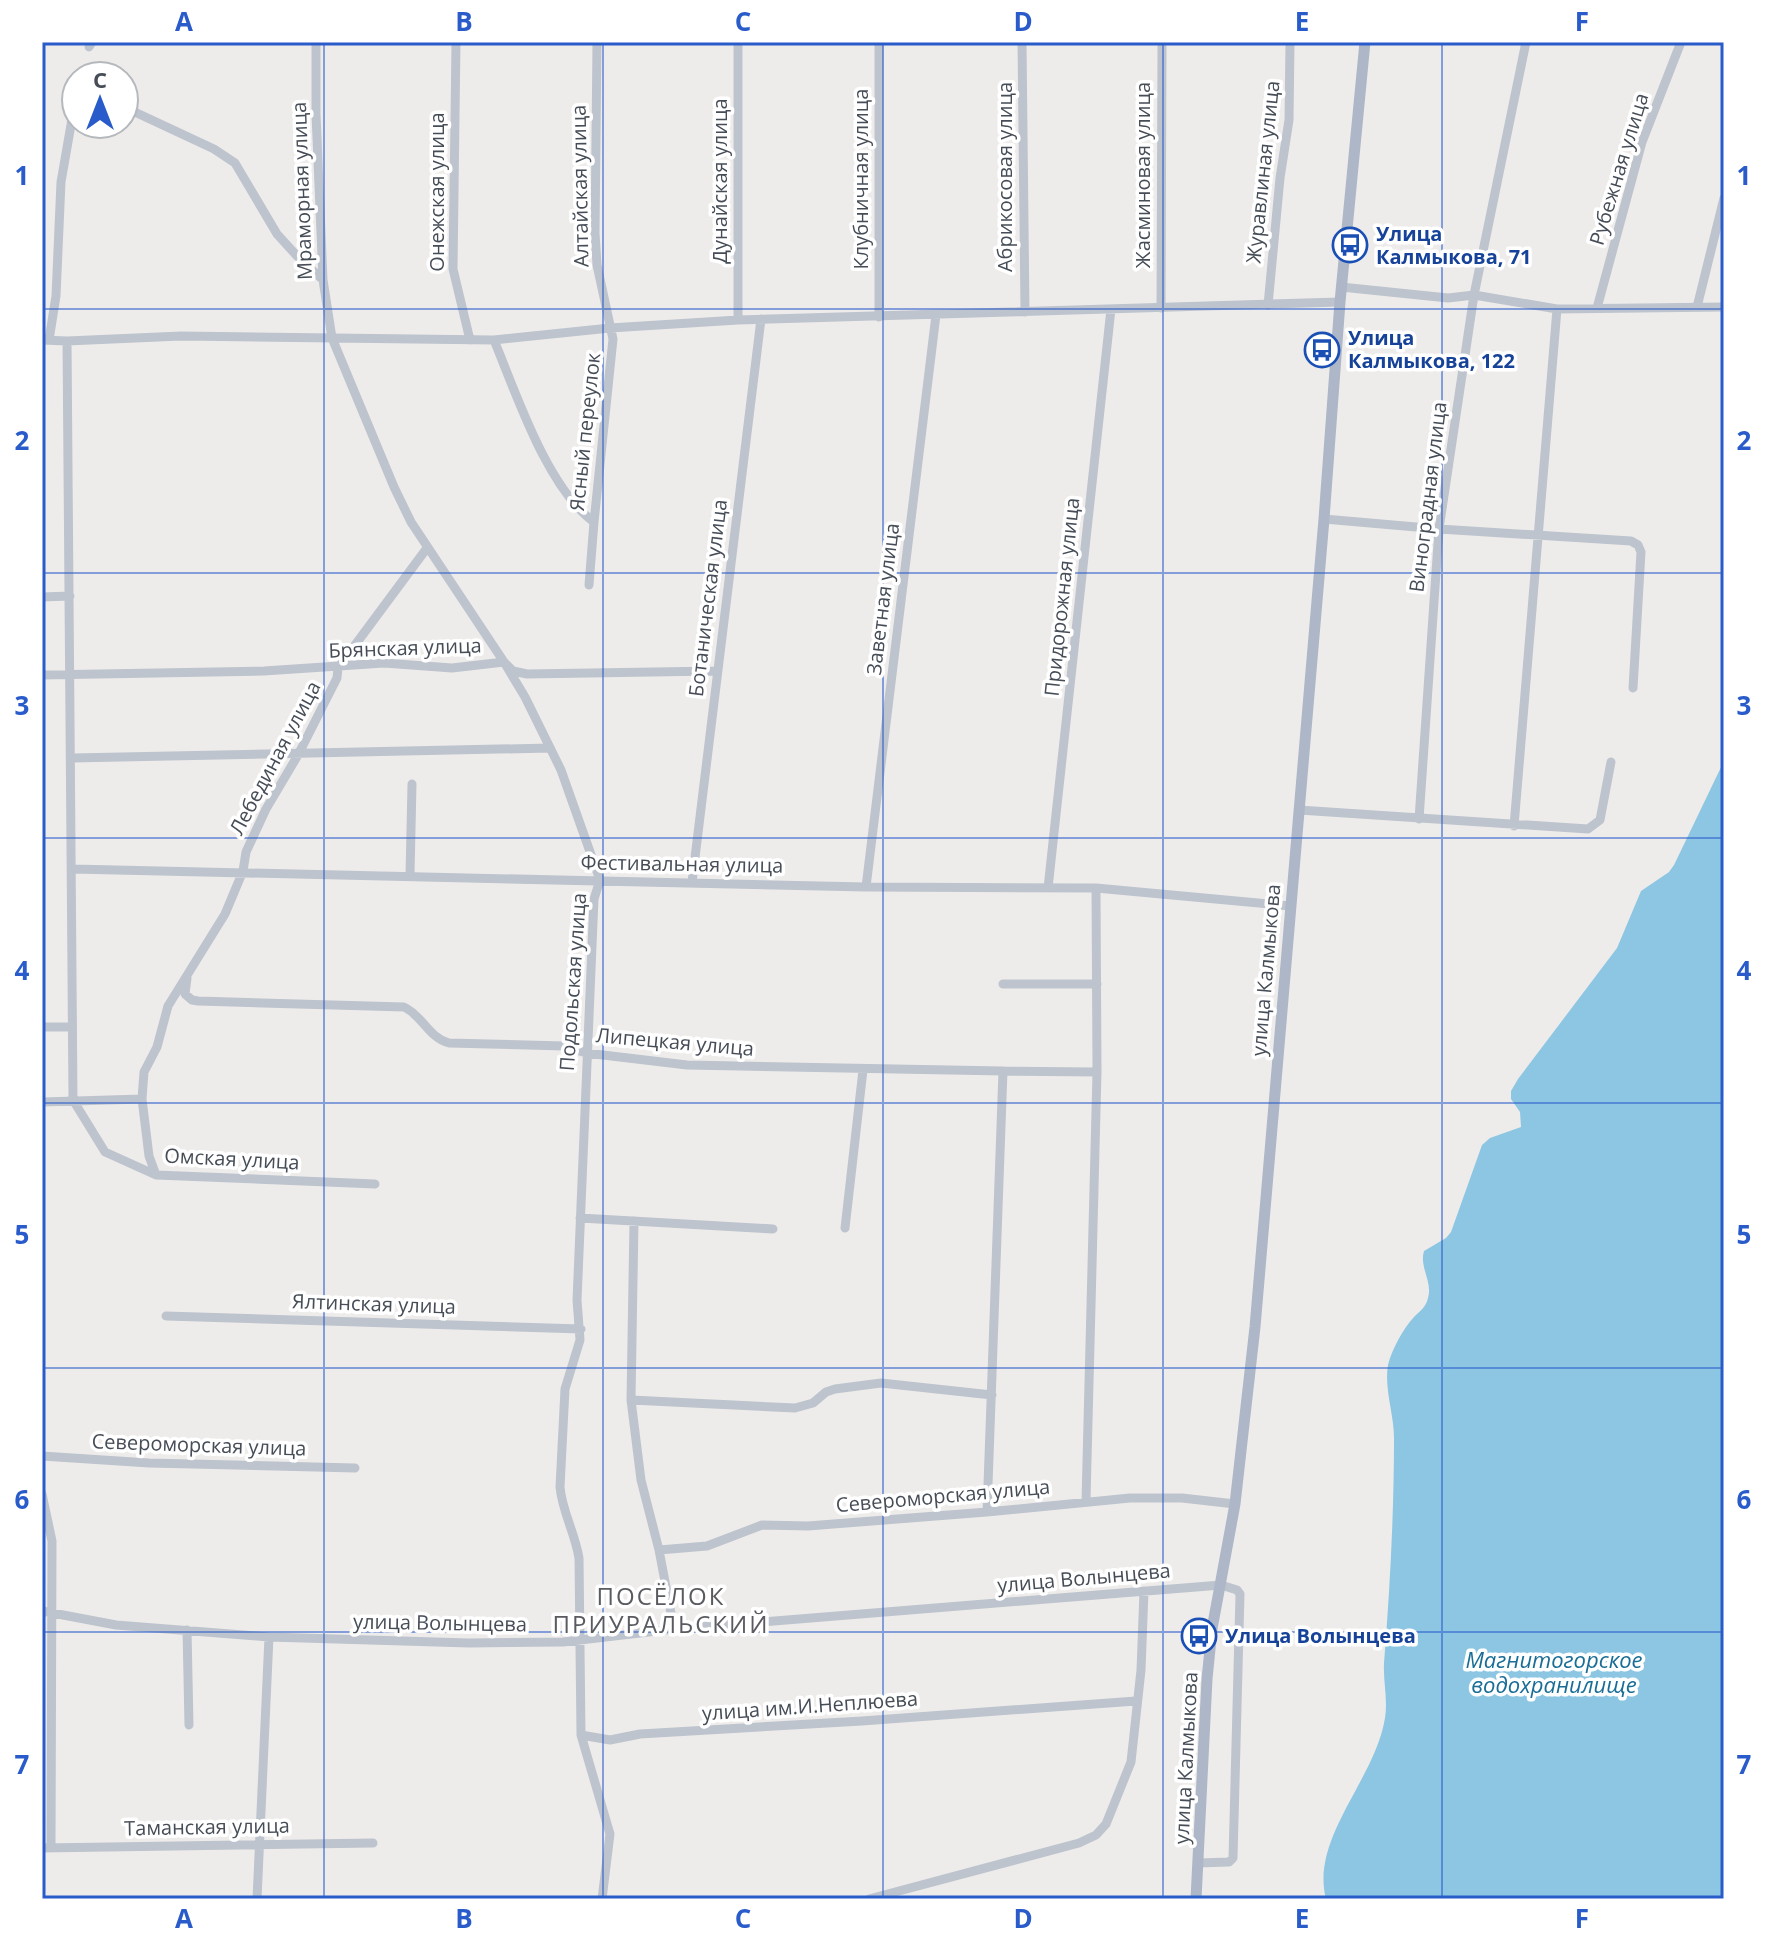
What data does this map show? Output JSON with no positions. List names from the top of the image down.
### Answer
{
  "streets": {
    "main road": ["улица Калмыкова"],
    "street": [
      "Рубежная улица",
      "Журавлиная улица",
      "Жасминовая улица",
      "Абрикосовая улица",
      "Клубничная улица",
      "Дунайская улица",
      "Алтайская улица",
      "Мраморная улица",
      "Онежская улица",
      "Ясный переулок",
      "Виноградная улица",
      "Придорожная улица",
      "Ботаническая улица",
      "Заветная улица",
      "Брянская улица",
      "Лебединая улица",
      "Фестивальная улица",
      "Подольская улица",
      "Липецкая улица",
      "Омская улица",
      "Ялтинская улица",
      "Североморская улица",
      "улица Волынцева",
      "улица им.И.Неплюева",
      "Таманская улица"
    ]
  },
  "crossings": [
    ["Алтайская улица", "Ясный переулок"],
    ["Мраморная улица", "Подольская улица"],
    ["Придорожная улица", "Фестивальная улица"],
    ["Ботаническая улица", "Брянская улица"],
    ["Ботаническая улица", "Фестивальная улица"],
    ["Заветная улица", "Фестивальная улица"],
    ["Брянская улица", "Лебединая улица"],
    ["Брянская улица", "Подольская улица"],
    ["Лебединая улица", "Фестивальная улица"],
    ["Лебединая улица", "Подольская улица"],
    ["Лебединая улица", "Липецкая улица"],
    ["Лебединая улица", "Омская улица"],
    ["Фестивальная улица", "улица Калмыкова"],
    ["Фестивальная улица", "Подольская улица"],
    ["улица Калмыкова", "Североморская улица"],
    ["улица Калмыкова", "улица Волынцева"],
    ["Подольская улица", "Липецкая улица"],
    ["Подольская улица", "Ялтинская улица"],
    ["Подольская улица", "улица Волынцева"]
  ],
  "districts": ["ПОСЁЛОК ПРИУРАЛЬСКИЙ"],
  "water": ["Магнитогорское водохранилище"],
  "places": {
    "bus stop": ["Улица Калмыкова, 71", "Улица Калмыкова, 122", "Улица Волынцева"]
  },
  "north": "top",
  "grid": {
    "columns": [
      "A",
      "B",
      "C",
      "D",
      "E",
      "F"
    ],
    "rows": [
      "1",
      "2",
      "3",
      "4",
      "5",
      "6",
      "7"
    ]
  }
}
